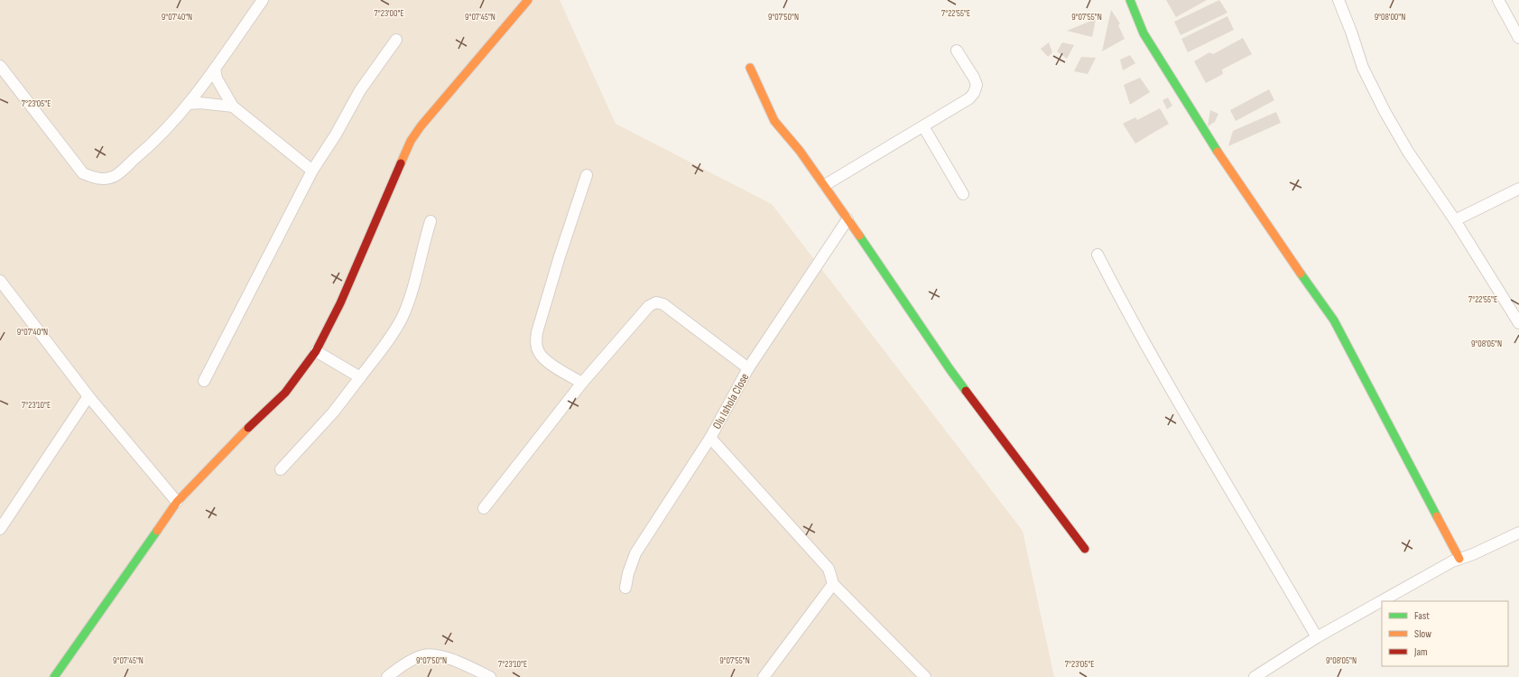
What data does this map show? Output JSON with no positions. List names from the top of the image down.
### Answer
{
  "streets": {
    "street": ["Olu Ishola Close"]
  },
  "legend": ["Fast", "Slow", "Jam"],
  "coordinates": [
    "7°23'00\"E",
    "7°22'55\"E",
    "9°07'40\"N",
    "9°07'45\"N",
    "9°07'50\"N",
    "9°07'55\"N",
    "9°08'00\"N",
    "7°23'05\"E",
    "9°08'05\"N",
    "7°23'10\"E"
  ]
}
